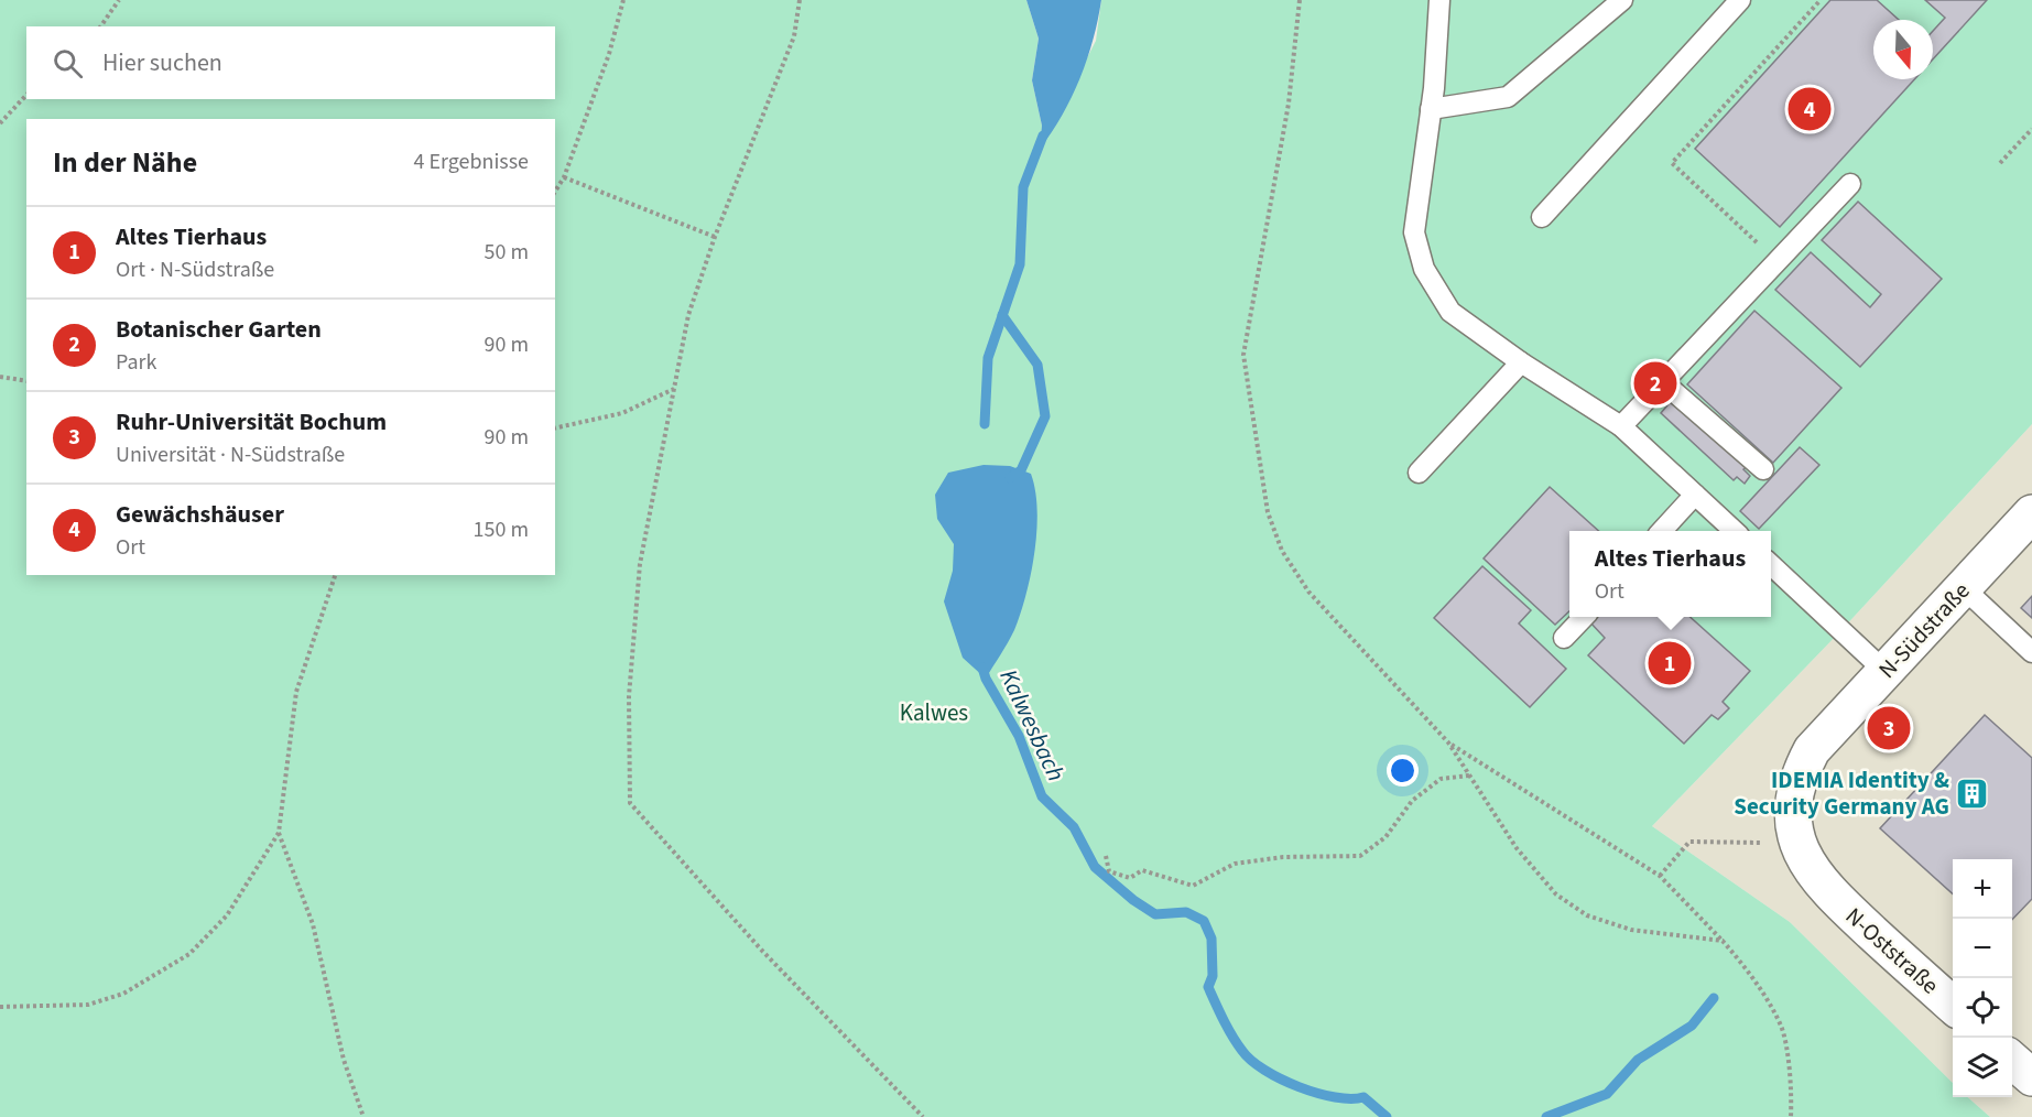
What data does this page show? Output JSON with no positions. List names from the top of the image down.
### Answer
{
  "streets": {
    "street": ["N-Südstraße", "N-Oststraße"]
  },
  "crossings": [
    ["N-Südstraße", "N-Oststraße"]
  ],
  "water": ["Kalwesbach"],
  "parks": ["Kalwes"],
  "places": {
    "building": ["IDEMIA Identity & Security Germany AG"]
  },
  "north": "bottom",
  "page": {
    "search": "Hier suchen",
    "pins": [
      "4",
      "2",
      "1",
      "3"
    ],
    "heading": ["In der Nähe", "4 Ergebnisse"],
    "list": [
      {
        "mark": "1",
        "name": "Altes Tierhaus",
        "note": "Ort · N-Südstraße",
        "value": "50 m"
      },
      {
        "mark": "2",
        "name": "Botanischer Garten",
        "note": "Park",
        "value": "90 m"
      },
      {
        "mark": "3",
        "name": "Ruhr-Universität Bochum",
        "note": "Universität · N-Südstraße",
        "value": "90 m"
      },
      {
        "mark": "4",
        "name": "Gewächshäuser",
        "note": "Ort",
        "value": "150 m"
      }
    ],
    "popup": ["Altes Tierhaus", "Ort"],
    "map_buttons": ["+", "−"]
  }
}
